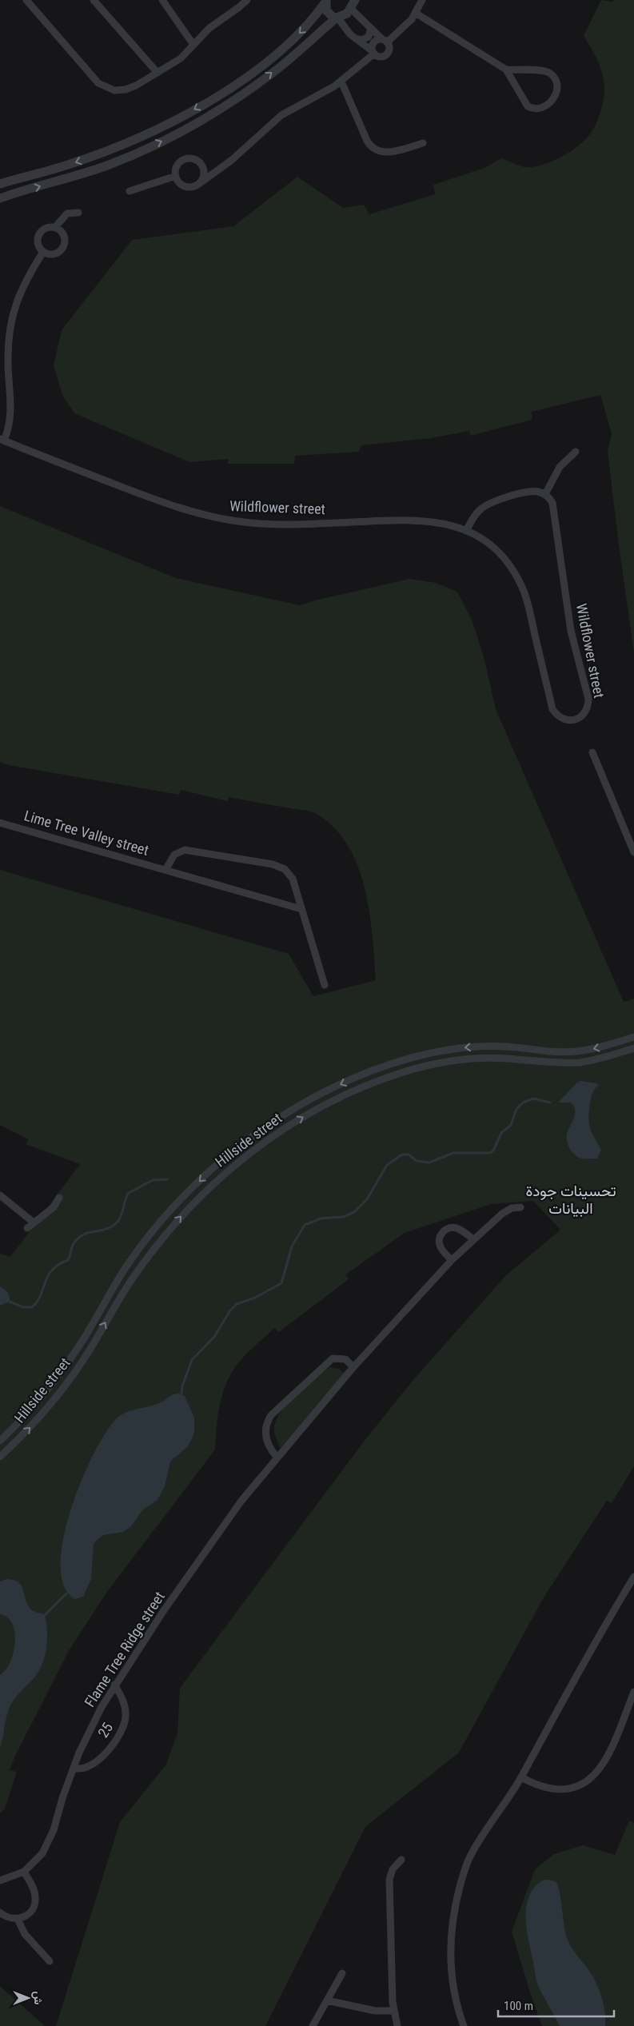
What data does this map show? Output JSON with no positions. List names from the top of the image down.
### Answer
{
  "streets": {
    "street": [
      "Wildflower street",
      "Lime Tree Valley street",
      "Hillside street",
      "Flame Tree Ridge street",
      "25"
    ]
  },
  "crossings": [
    ["Flame Tree Ridge street", "25"]
  ],
  "districts": ["تحسينات جودة البيانات"],
  "scale_bar": "100 m",
  "north": "right"
}
